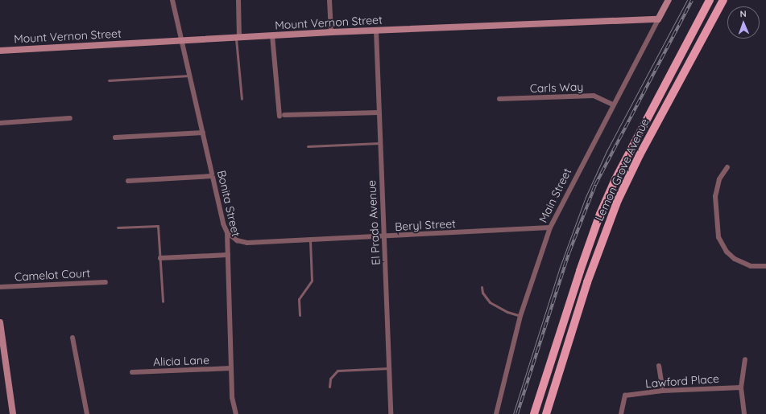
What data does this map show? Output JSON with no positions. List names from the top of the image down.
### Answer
{
  "streets": {
    "main road": ["Lemon Grove Avenue"],
    "street": [
      "Mount Vernon Street",
      "Carls Way",
      "Main Street",
      "Bonita Street",
      "El Prado Avenue",
      "Beryl Street",
      "Camelot Court",
      "Alicia Lane",
      "Lawford Place"
    ]
  },
  "crossings": [
    ["Mount Vernon Street", "Main Street"],
    ["Mount Vernon Street", "Bonita Street"],
    ["Mount Vernon Street", "El Prado Avenue"],
    ["Carls Way", "Main Street"],
    ["Main Street", "Beryl Street"],
    ["Bonita Street", "Beryl Street"],
    ["Bonita Street", "Alicia Lane"],
    ["El Prado Avenue", "Beryl Street"]
  ],
  "north": "top"
}
